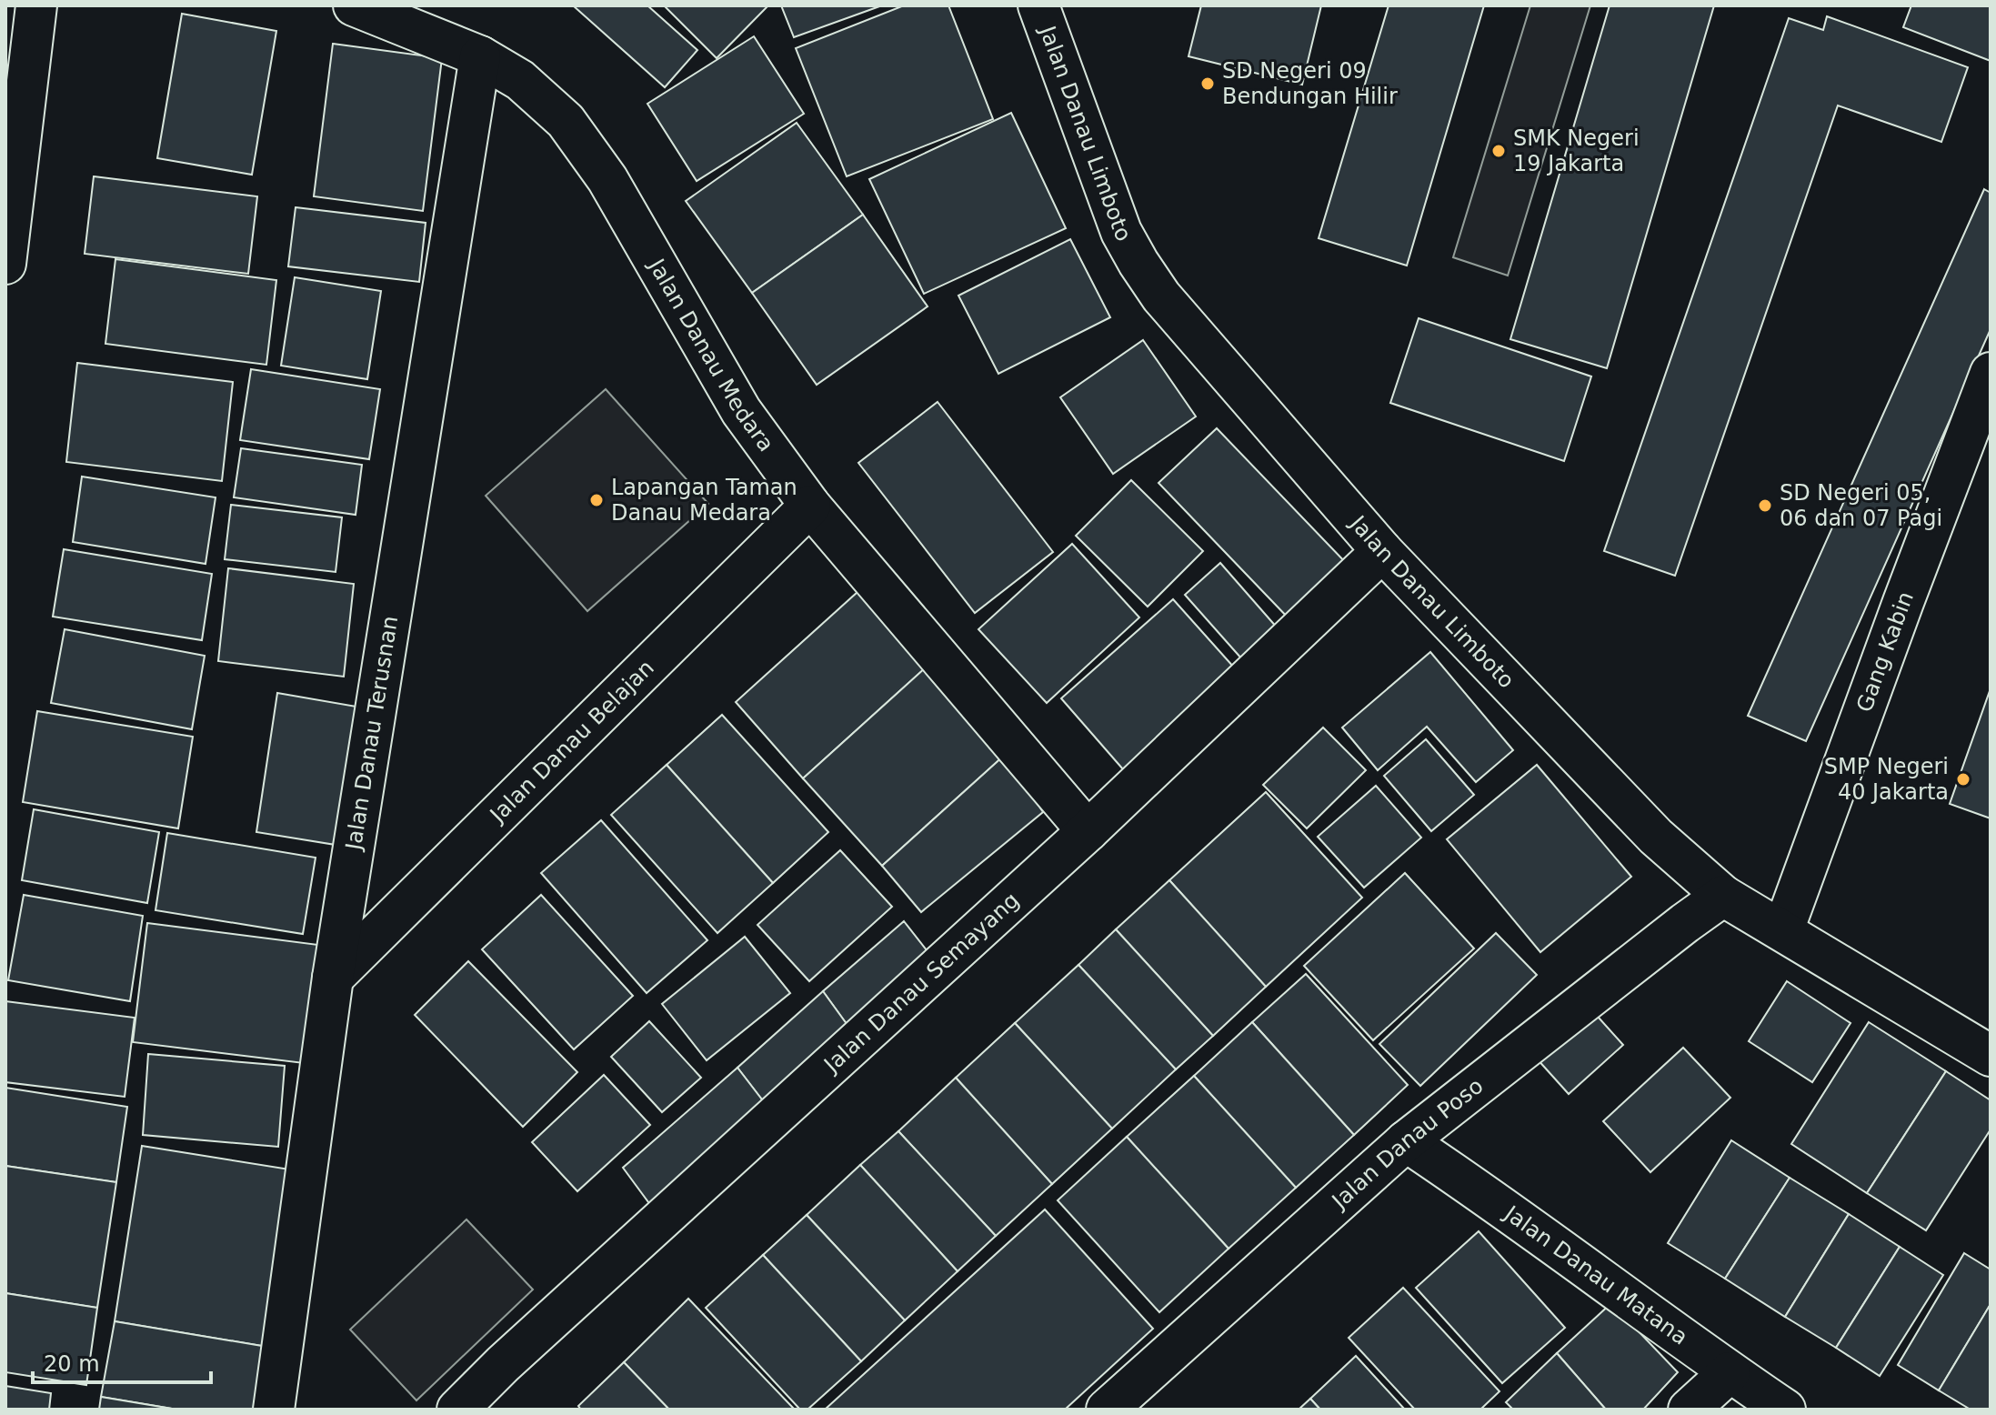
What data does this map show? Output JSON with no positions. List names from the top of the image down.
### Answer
{
  "streets": {
    "street": [
      "Jalan Danau Limboto",
      "Jalan Danau Medara",
      "Gang Kabin",
      "Jalan Danau Terusnan",
      "Jalan Danau Belajan",
      "Jalan Danau Semayang",
      "Jalan Danau Poso",
      "Jalan Danau Matana"
    ]
  },
  "crossings": [
    ["Jalan Danau Limboto", "Gang Kabin"],
    ["Jalan Danau Limboto", "Jalan Danau Semayang"],
    ["Jalan Danau Limboto", "Jalan Danau Poso"],
    ["Jalan Danau Medara", "Jalan Danau Terusnan"],
    ["Jalan Danau Medara", "Jalan Danau Belajan"],
    ["Jalan Danau Medara", "Jalan Danau Semayang"],
    ["Jalan Danau Terusnan", "Jalan Danau Belajan"],
    ["Jalan Danau Poso", "Jalan Danau Matana"]
  ],
  "places": [
    "SD Negeri 09 Bendungan Hilir",
    "SMK Negeri 19 Jakarta",
    "Lapangan Taman Danau Medara",
    "SD Negeri 05, 06 dan 07 Pagi",
    "SMP Negeri 40 Jakarta"
  ],
  "scale_bar": "20 m"
}
